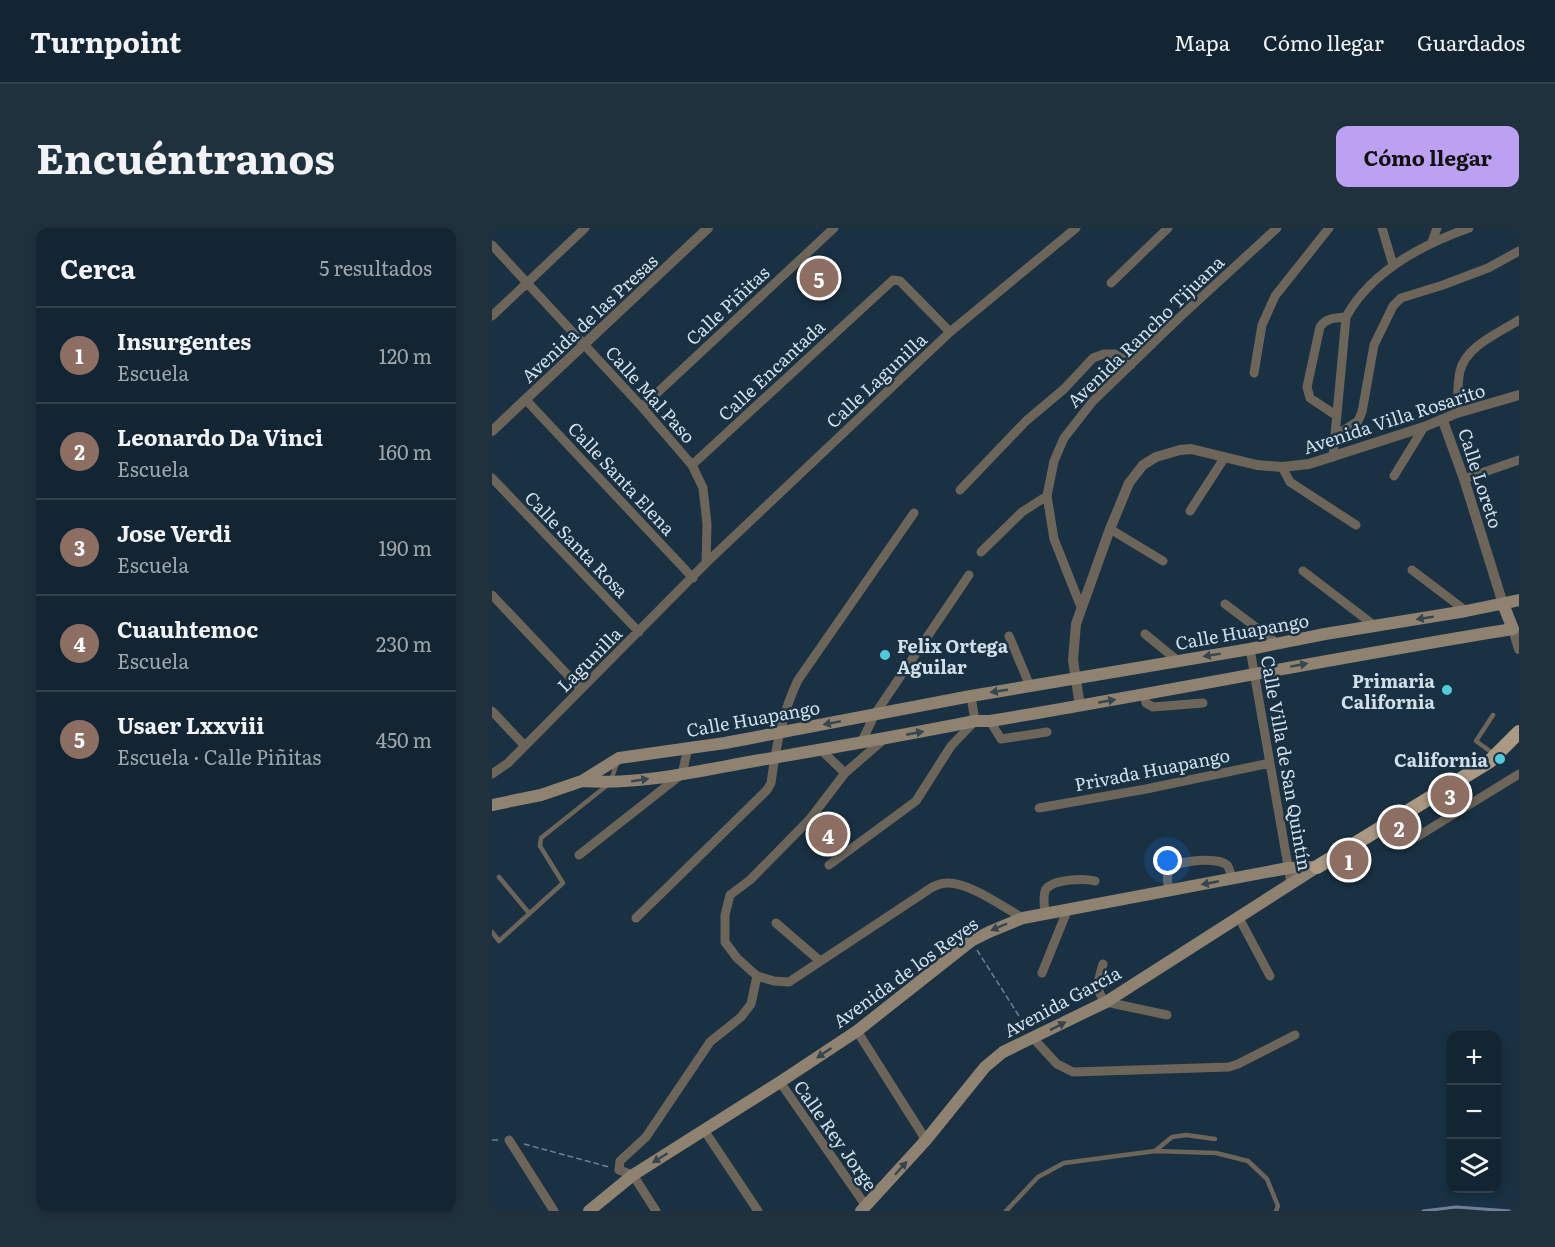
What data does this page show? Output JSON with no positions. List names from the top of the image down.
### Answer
{
  "streets": {
    "main road": [
      "Calle Loreto",
      "Calle Huapango",
      "Avenida de los Reyes",
      "Avenida García"
    ],
    "street": [
      "Calle Piñitas",
      "Avenida de las Presas",
      "Avenida Rancho Tijuana",
      "Calle Encantada",
      "Calle Lagunilla",
      "Calle Mal Paso",
      "Avenida Villa Rosarito",
      "Calle Santa Elena",
      "Calle Santa Rosa",
      "Lagunilla",
      "Calle Villa de San Quintín",
      "Privada Huapango",
      "Calle Rey Jorge"
    ]
  },
  "crossings": [
    ["Calle Piñitas", "Calle Mal Paso"],
    ["Avenida de las Presas", "Calle Mal Paso"],
    ["Avenida de las Presas", "Calle Santa Elena"],
    ["Avenida Rancho Tijuana", "Avenida Villa Rosarito"],
    ["Calle Encantada", "Calle Lagunilla"],
    ["Calle Encantada", "Calle Mal Paso"],
    ["Calle Lagunilla", "Calle Mal Paso"],
    ["Calle Lagunilla", "Lagunilla"],
    ["Calle Mal Paso", "Lagunilla"],
    ["Avenida Villa Rosarito", "Calle Loreto"],
    ["Avenida Villa Rosarito", "Calle Huapango"],
    ["Calle Santa Elena", "Lagunilla"],
    ["Calle Loreto", "Calle Huapango"],
    ["Calle Santa Rosa", "Lagunilla"],
    ["Calle Huapango", "Calle Villa de San Quintín"],
    ["Calle Villa de San Quintín", "Privada Huapango"],
    ["Calle Villa de San Quintín", "Avenida de los Reyes"],
    ["Calle Villa de San Quintín", "Avenida García"],
    ["Avenida de los Reyes", "Avenida García"],
    ["Avenida de los Reyes", "Calle Rey Jorge"],
    ["Avenida García", "Calle Rey Jorge"]
  ],
  "one_way": ["Avenida de los Reyes"],
  "places": ["Felix Ortega Aguilar", "Primaria California", "California"],
  "page": {
    "header": "Turnpoint",
    "nav": ["Mapa", "Cómo llegar", "Guardados"],
    "title": "Encuéntranos",
    "buttons": "Cómo llegar",
    "heading": ["Cerca", "5 resultados"],
    "pins": [
      "5",
      "3",
      "2",
      "4",
      "1"
    ],
    "list": [
      {
        "mark": "1",
        "name": "Insurgentes",
        "note": "Escuela",
        "value": "120 m"
      },
      {
        "mark": "2",
        "name": "Leonardo Da Vinci",
        "note": "Escuela",
        "value": "160 m"
      },
      {
        "mark": "3",
        "name": "Jose Verdi",
        "note": "Escuela",
        "value": "190 m"
      },
      {
        "mark": "4",
        "name": "Cuauhtemoc",
        "note": "Escuela",
        "value": "230 m"
      },
      {
        "mark": "5",
        "name": "Usaer Lxxviii",
        "note": "Escuela · Calle Piñitas",
        "value": "450 m"
      }
    ],
    "map_buttons": ["+", "−"]
  }
}
